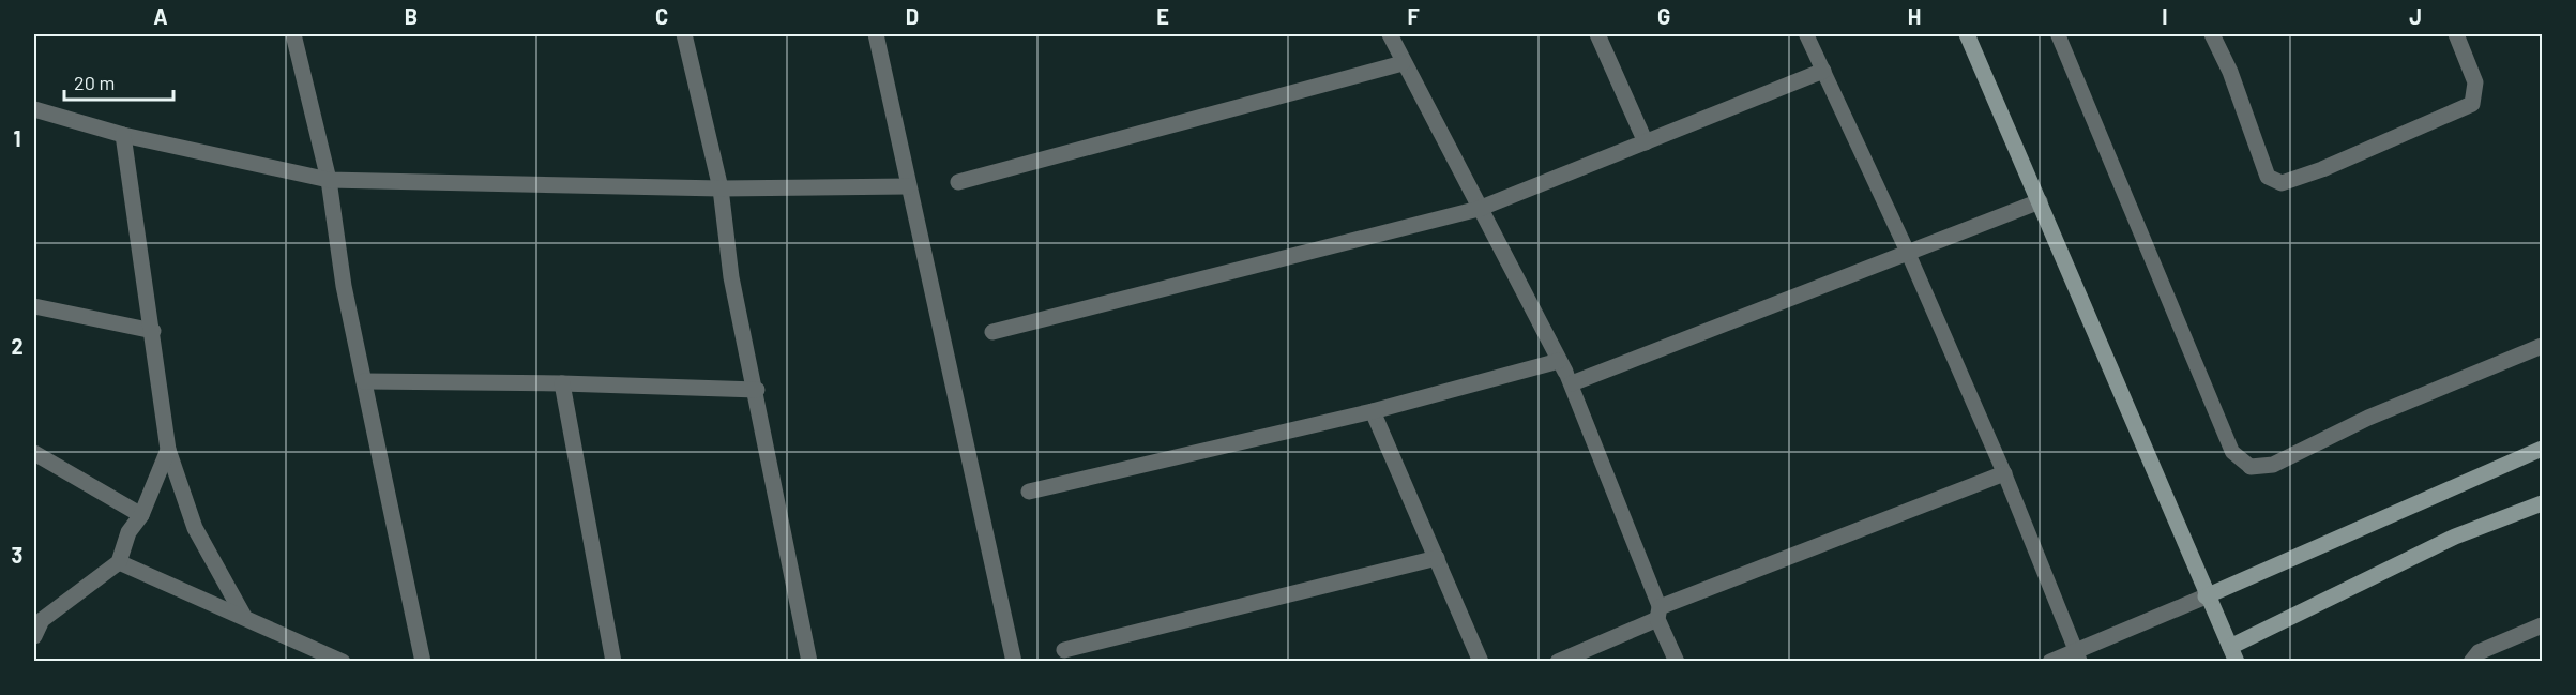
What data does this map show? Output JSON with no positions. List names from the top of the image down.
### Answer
{
  "scale_bar": "20 m",
  "grid": {
    "columns": [
      "A",
      "B",
      "C",
      "D",
      "E",
      "F",
      "G",
      "H",
      "I",
      "J"
    ],
    "rows": ["1", "2", "3"]
  }
}
